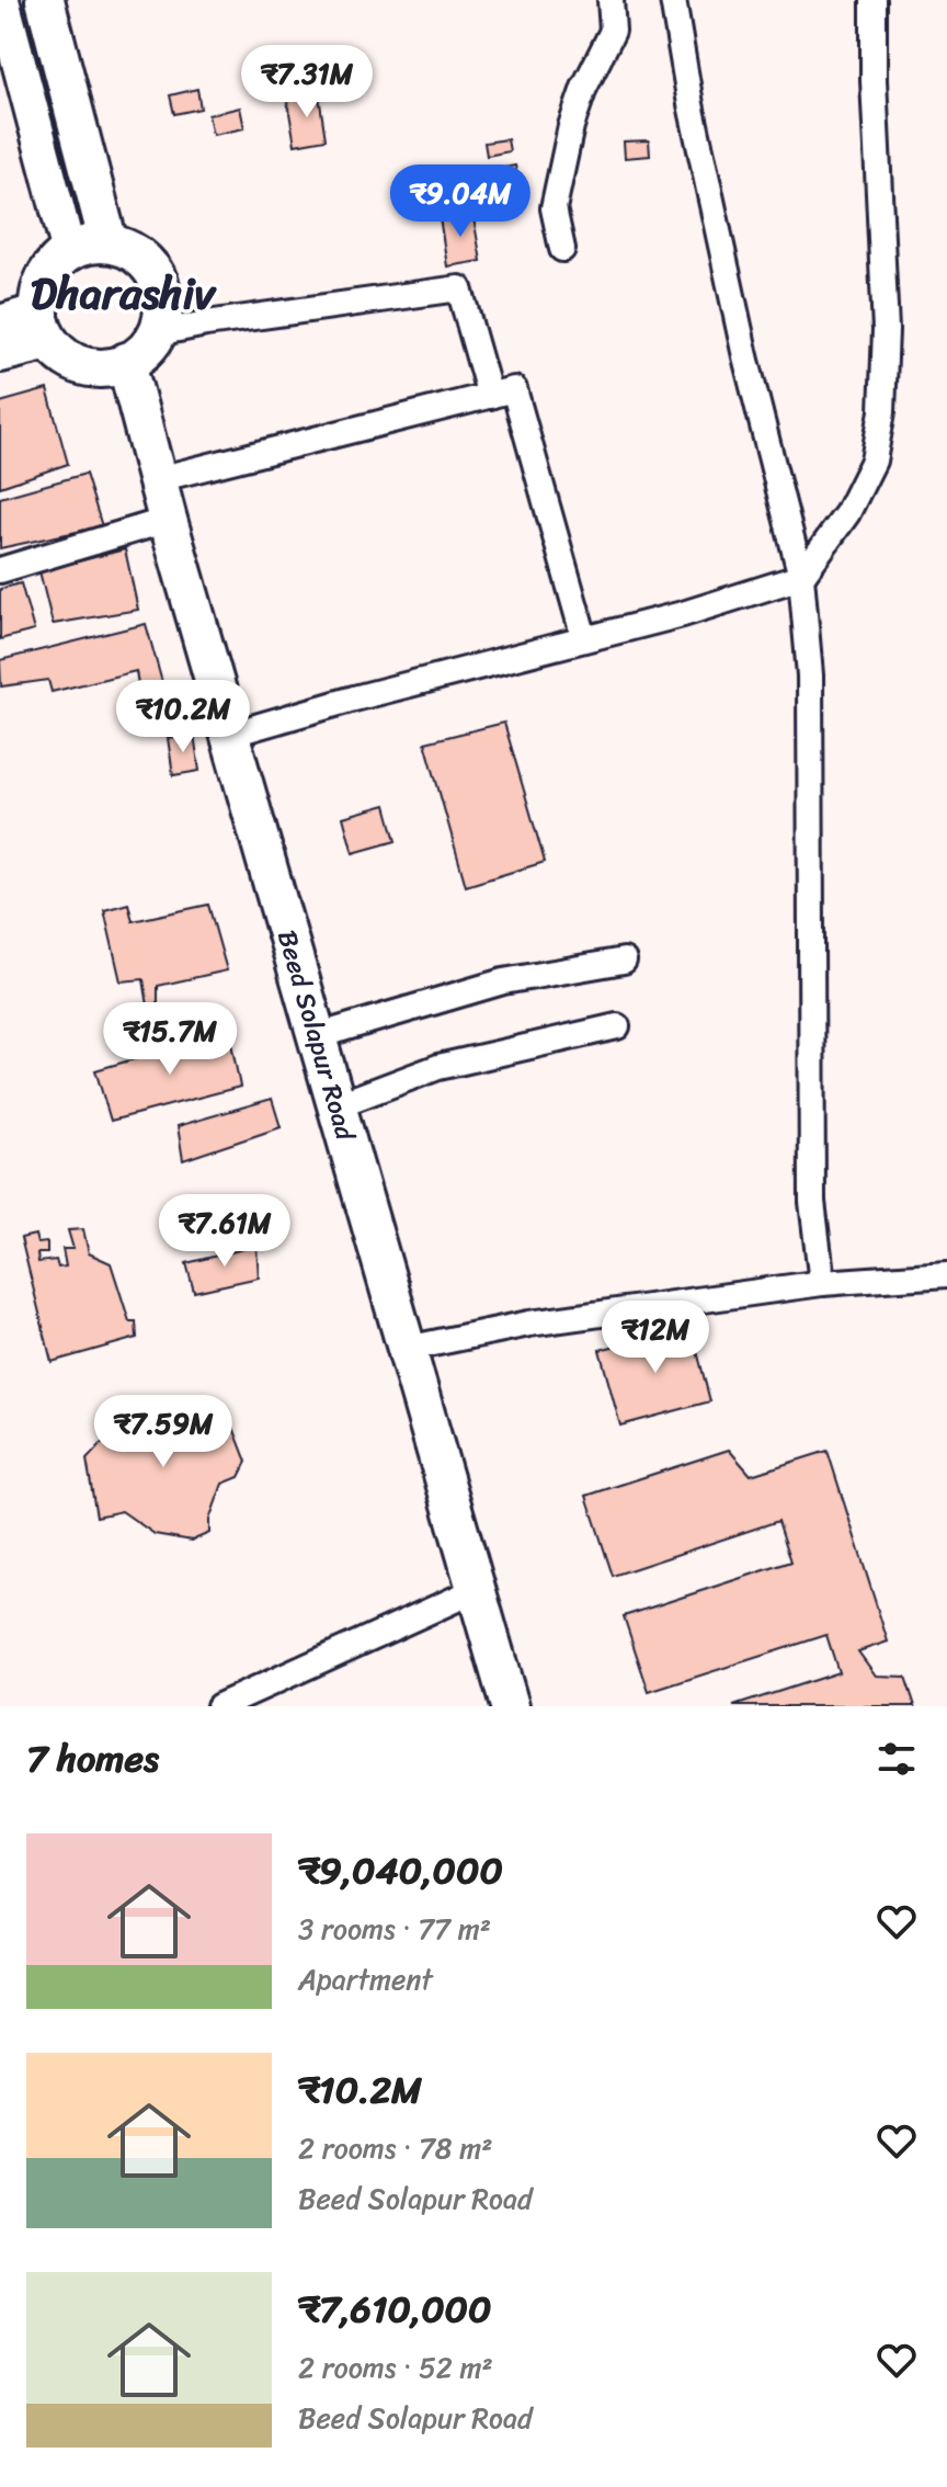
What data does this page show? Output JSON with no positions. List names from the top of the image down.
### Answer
{
  "streets": {
    "main road": ["Beed Solapur Road"]
  },
  "districts": ["Dharashiv"],
  "page": {
    "price": [
      "₹7.31M",
      "₹9.04M",
      "₹10.2M",
      "₹15.7M",
      "₹7.61M",
      "₹12M",
      "₹7.59M"
    ],
    "heading": "7 homes",
    "list": [
      {
        "name": "₹9,040,000",
        "note": "3 rooms · 77 m² · Apartment"
      },
      {
        "name": "₹10.2M",
        "note": "2 rooms · 78 m² · Beed Solapur Road"
      },
      {
        "name": "₹7,610,000",
        "note": "2 rooms · 52 m² · Beed Solapur Road"
      }
    ]
  }
}
